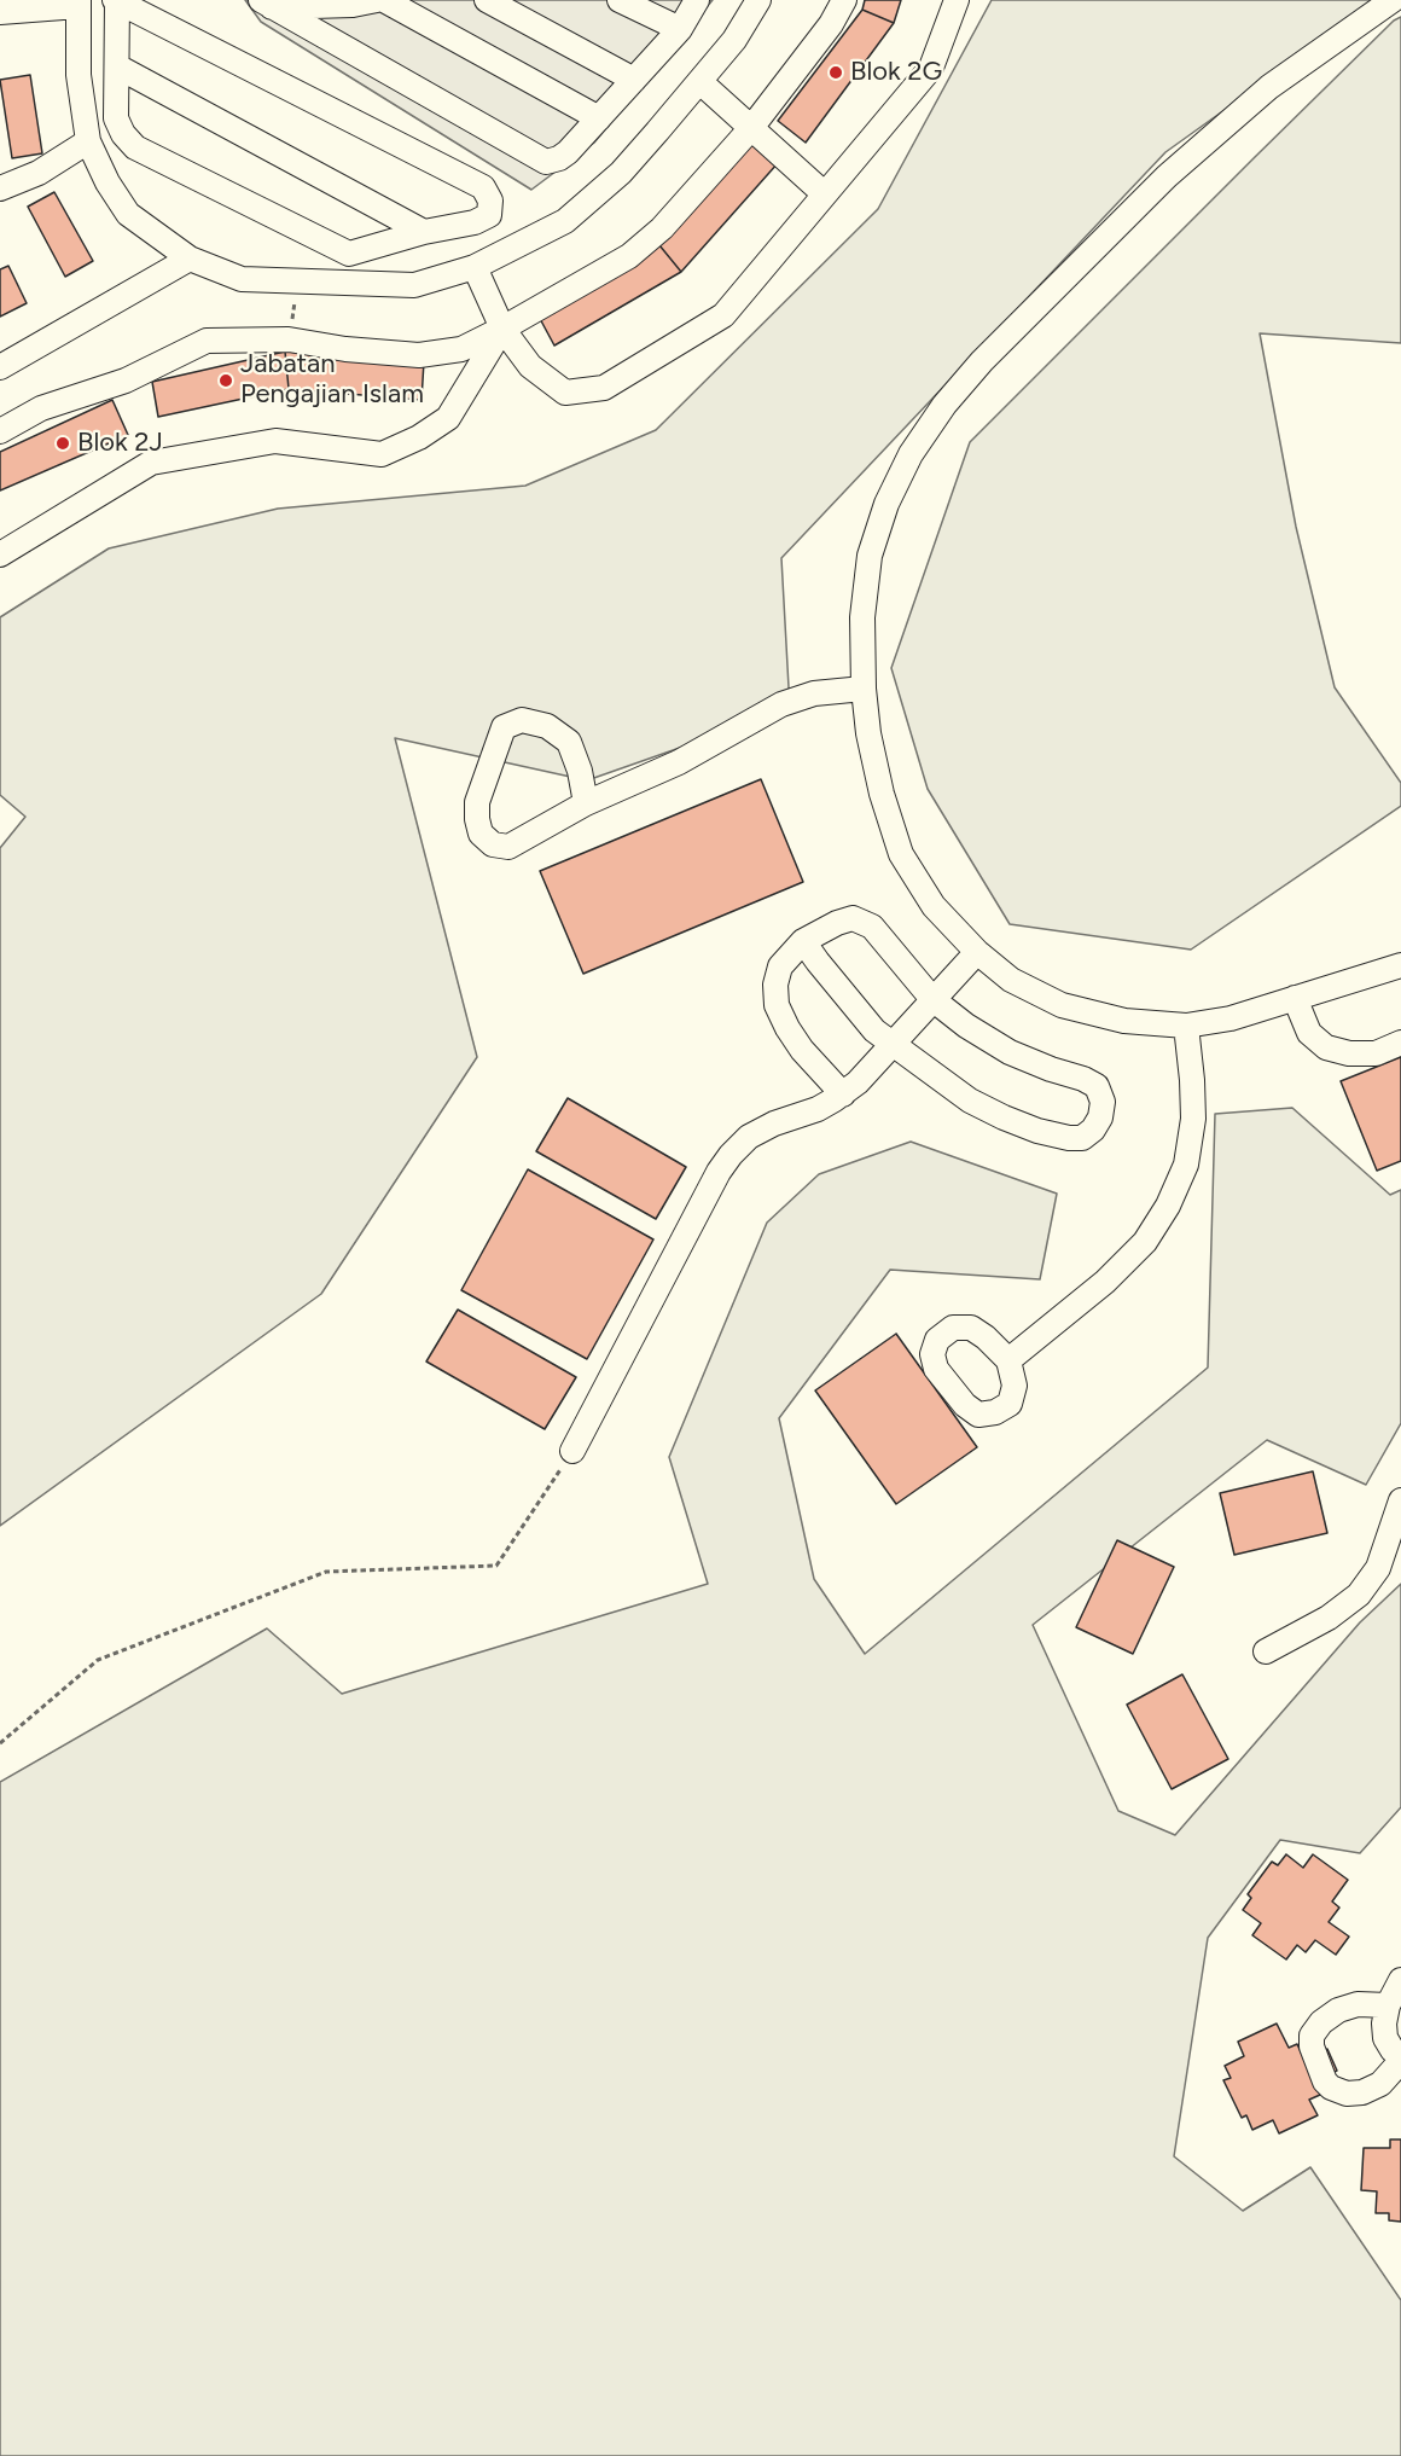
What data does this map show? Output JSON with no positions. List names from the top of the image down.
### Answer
{
  "places": ["Blok 2G", "Jabatan Pengajian Islam", "Blok 2J"]
}
